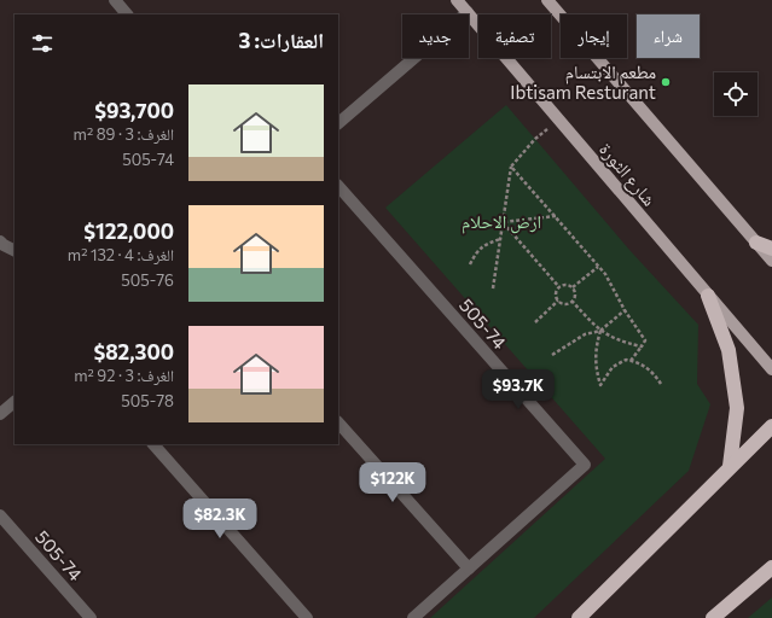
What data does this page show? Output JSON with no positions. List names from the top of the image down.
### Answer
{
  "streets": {
    "main road": ["شارع الثورة"],
    "street": ["505-74"]
  },
  "parks": ["ارض الاحلام"],
  "places": ["مطعم الابتسام Ibtisam Resturant"],
  "page": {
    "chip": [
      "شراء",
      "إيجار",
      "تصفية",
      "جديد"
    ],
    "heading": "العقارات: 3",
    "list": [
      {
        "name": "$93,700",
        "note": "الغرف: 3 · 89 m² · 505-74"
      },
      {
        "name": "$122,000",
        "note": "الغرف: 4 · 132 m² · 505-76"
      },
      {
        "name": "$82,300",
        "note": "الغرف: 3 · 92 m² · 505-78"
      }
    ],
    "price": ["$93.7K", "$122K", "$82.3K"]
  }
}
